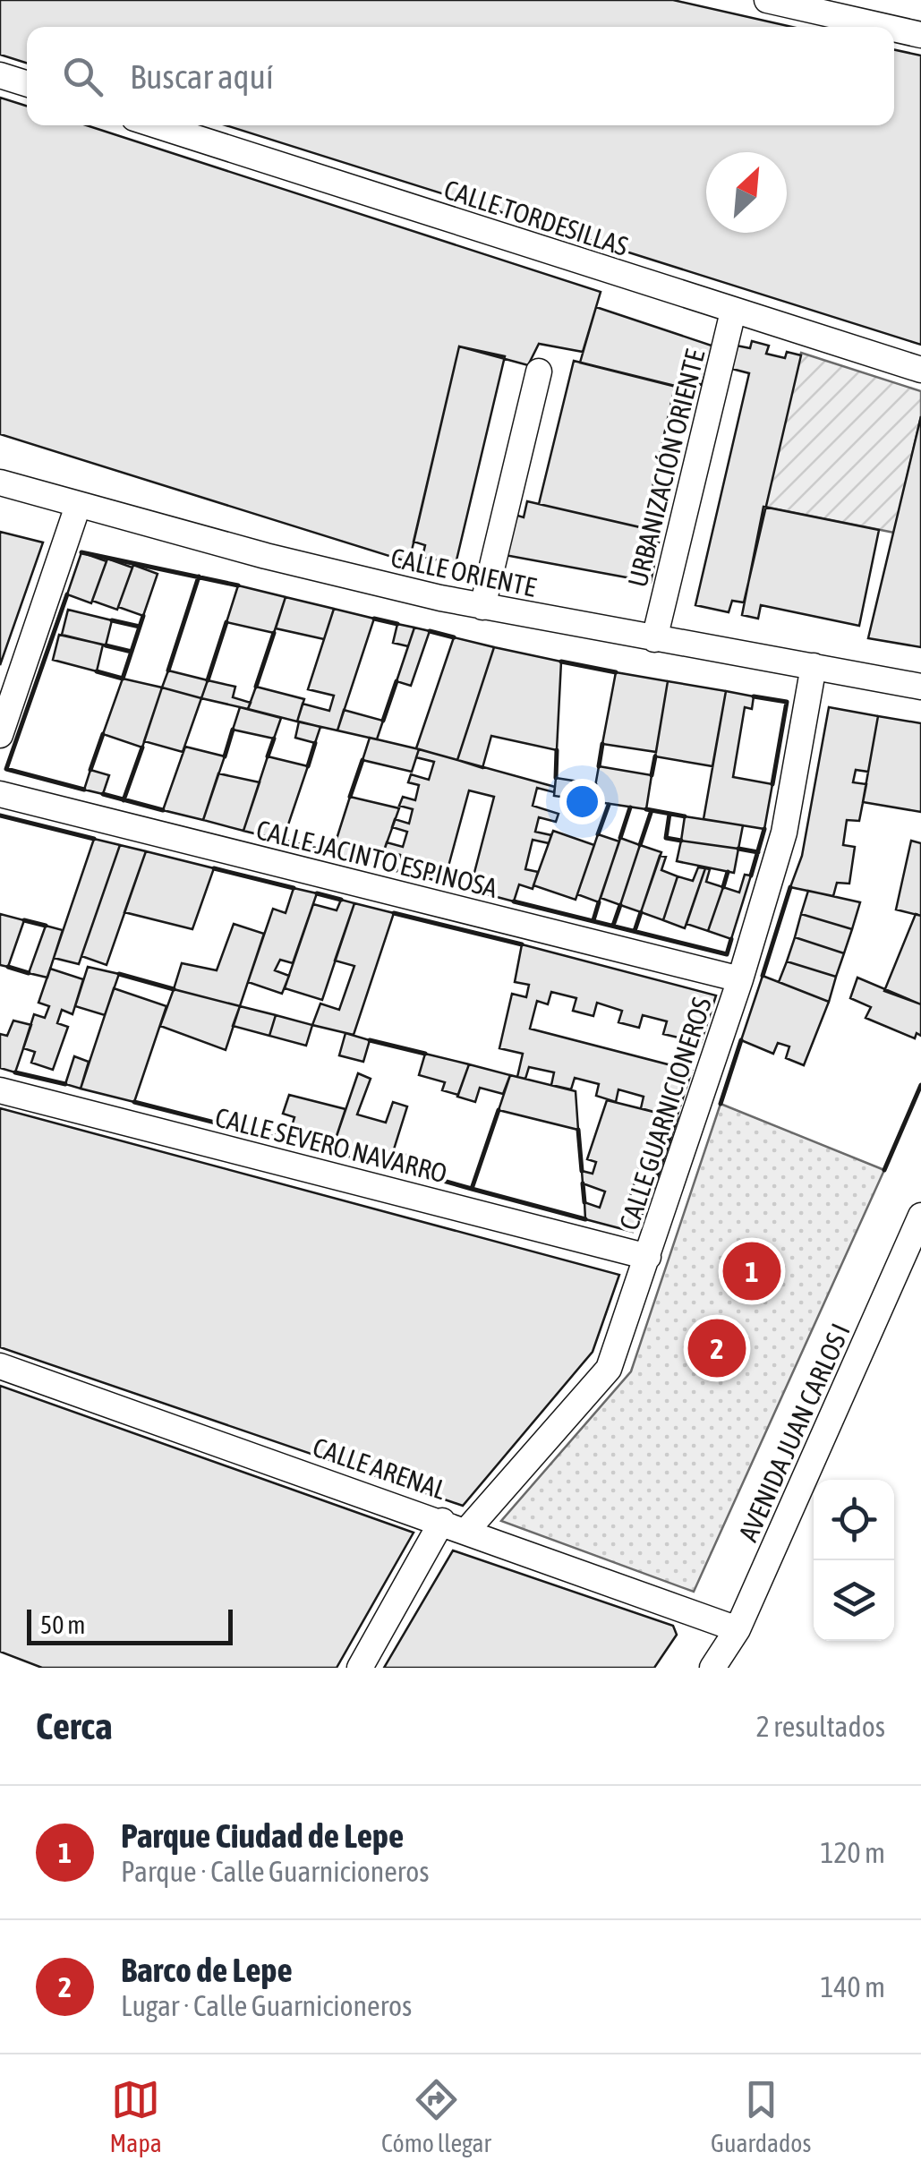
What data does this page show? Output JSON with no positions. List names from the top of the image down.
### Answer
{
  "streets": {
    "street": [
      "CALLE TORDESILLAS",
      "URBANIZACIÓN ORIENTE",
      "CALLE ORIENTE",
      "CALLE JACINTO ESPINOSA",
      "CALLE GUARNICIONEROS",
      "CALLE SEVERO NAVARRO",
      "AVENIDA JUAN CARLOS I",
      "CALLE ARENAL"
    ]
  },
  "crossings": [
    ["CALLE TORDESILLAS", "URBANIZACIÓN ORIENTE"],
    ["URBANIZACIÓN ORIENTE", "CALLE ORIENTE"],
    ["CALLE ORIENTE", "CALLE GUARNICIONEROS"],
    ["CALLE JACINTO ESPINOSA", "CALLE GUARNICIONEROS"],
    ["CALLE GUARNICIONEROS", "CALLE SEVERO NAVARRO"],
    ["CALLE GUARNICIONEROS", "CALLE ARENAL"],
    ["AVENIDA JUAN CARLOS I", "CALLE ARENAL"]
  ],
  "scale_bar": "50 m",
  "north": "top right",
  "page": {
    "search": "Buscar aquí",
    "pins": ["1", "2"],
    "scale": "50 m",
    "heading": ["Cerca", "2 resultados"],
    "list": [
      {
        "mark": "1",
        "name": "Parque Ciudad de Lepe",
        "note": "Parque · Calle Guarnicioneros",
        "value": "120 m"
      },
      {
        "mark": "2",
        "name": "Barco de Lepe",
        "note": "Lugar · Calle Guarnicioneros",
        "value": "140 m"
      }
    ],
    "nav": ["Mapa", "Cómo llegar", "Guardados"]
  }
}
